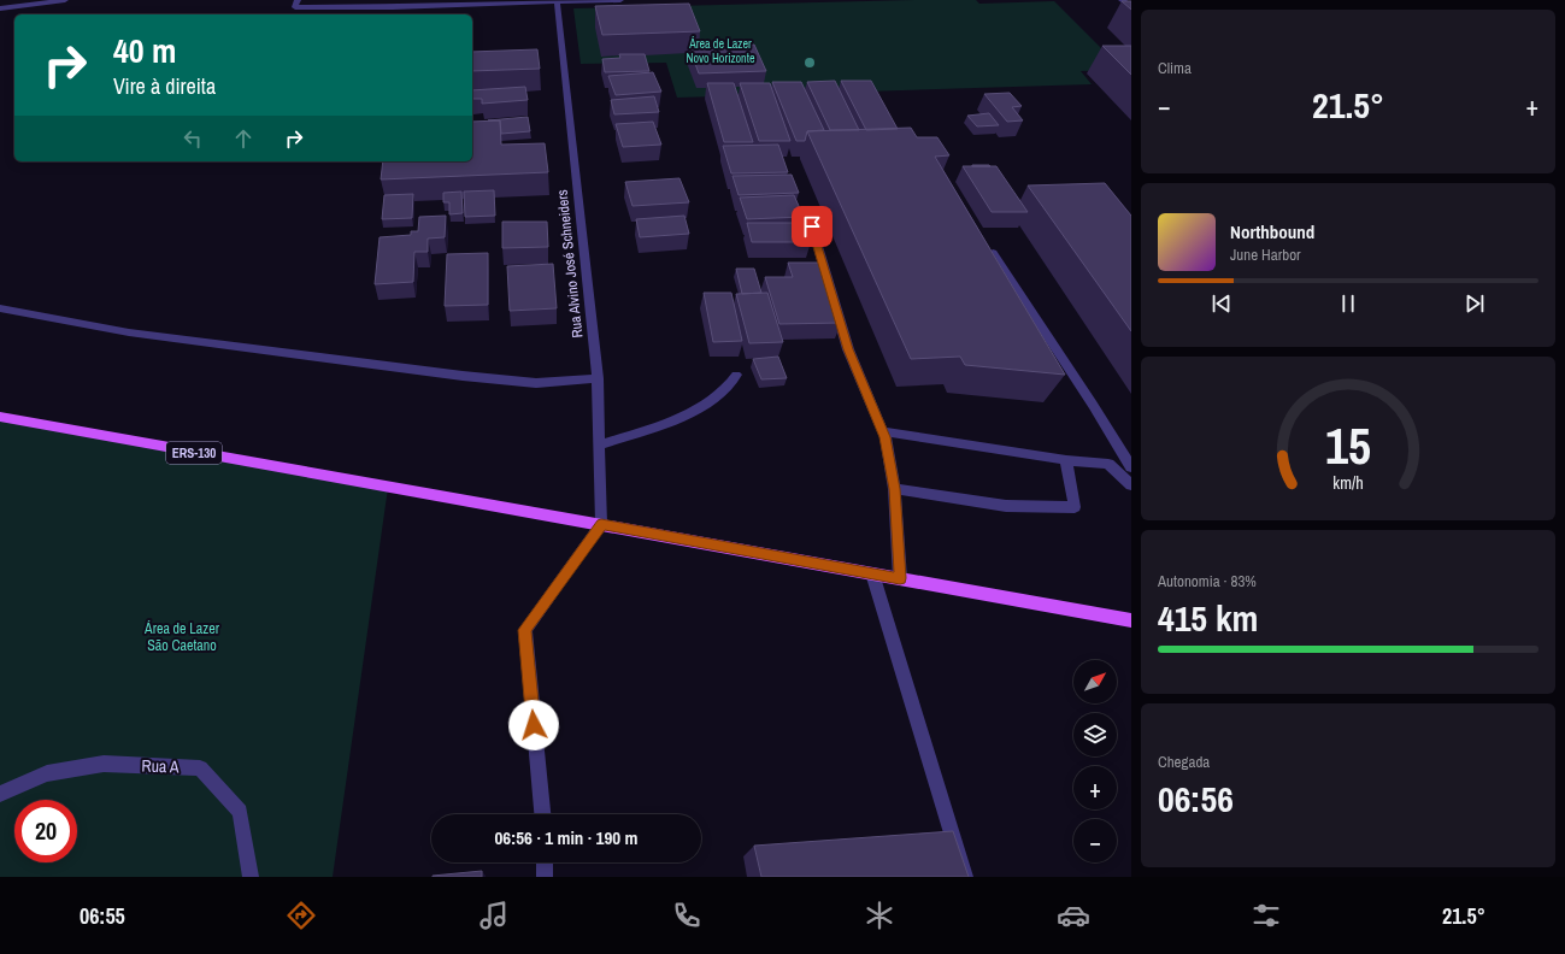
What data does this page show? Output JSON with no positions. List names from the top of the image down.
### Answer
{
  "streets": {
    "main road": ["ERS-130"],
    "street": ["Rua Alvino José Schneiders", "Rua A"]
  },
  "crossings": [
    ["Rua Alvino José Schneiders", "ERS-130"]
  ],
  "parks": ["Área de Lazer Novo Horizonte", "Área de Lazer São Caetano"],
  "north": "top right",
  "page": {
    "tile": [
      "Clima",
      ["Autonomia · 83%", "415 km"],
      ["Chegada", "06:56"]
    ],
    "turn": ["40 m", "Vire à direita"],
    "heat": ["−", "21.5°", "+"],
    "song": ["Northbound", "June Harbor"],
    "map_buttons": ["+", "−"],
    "limit": "20",
    "trip": "06:56 · 1 min · 190 m",
    "tabs": ["06:55", "21.5°"],
    "gauge": ["15", "km/h"]
  }
}
